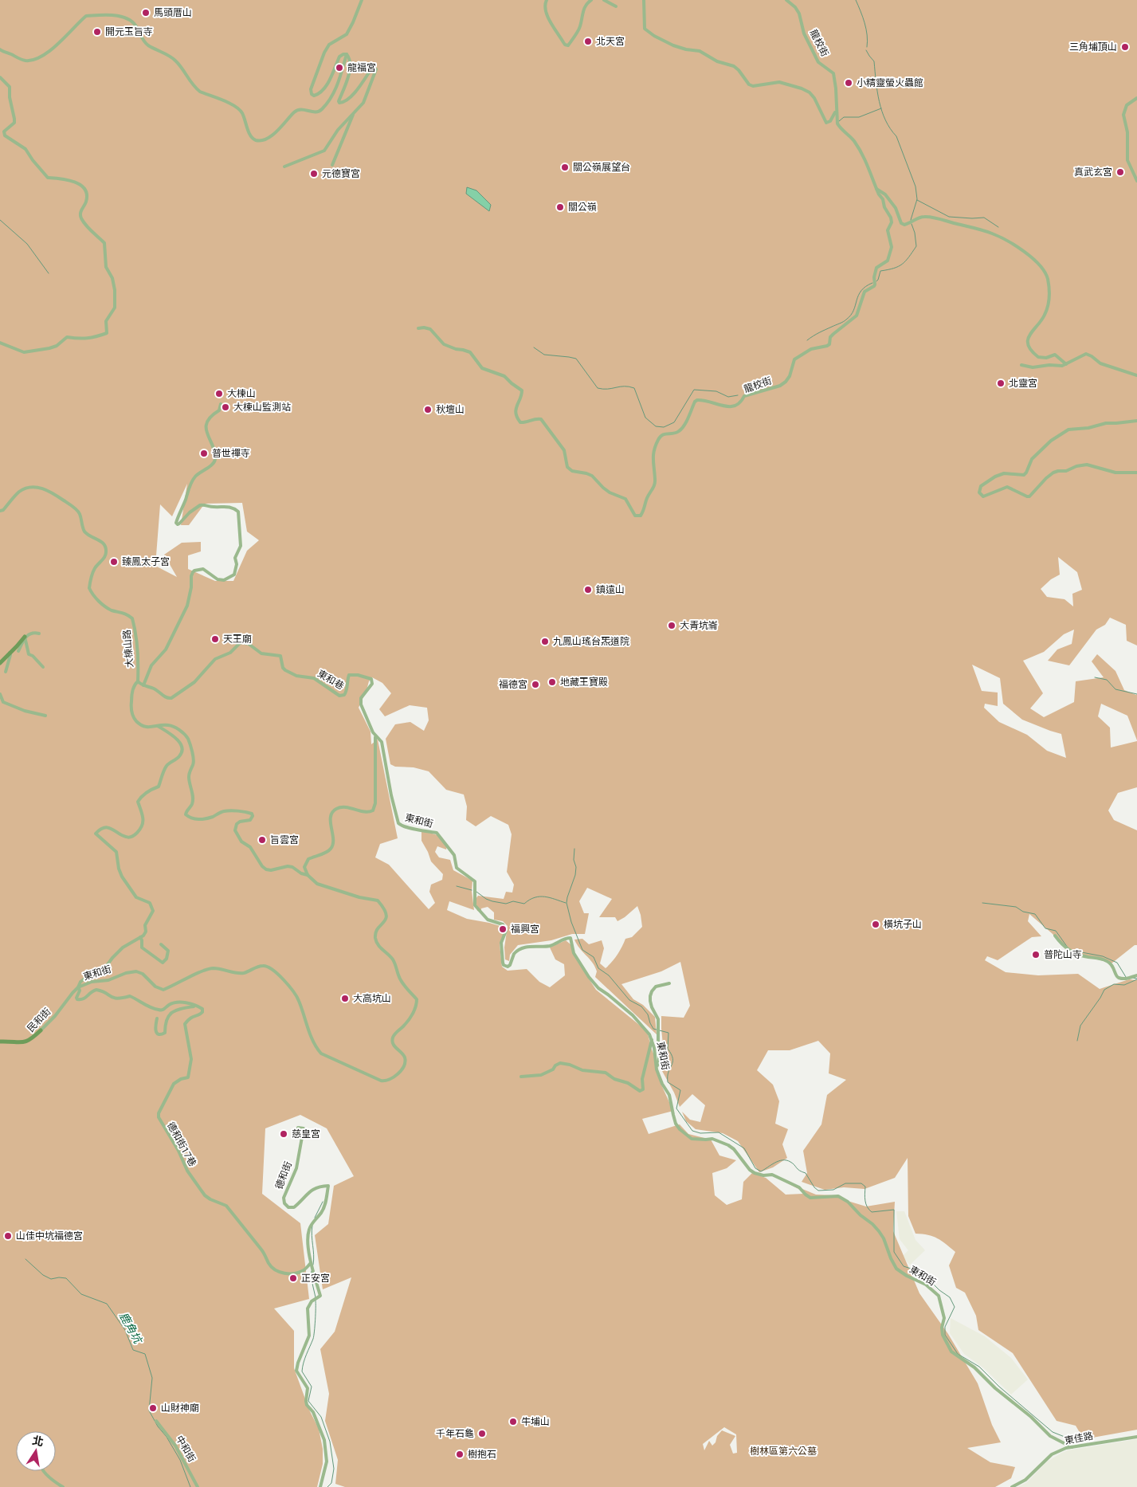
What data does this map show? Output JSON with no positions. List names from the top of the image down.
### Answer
{
  "streets": {
    "street": [
      "龍校街",
      "大棟山路",
      "東和巷",
      "東和街",
      "民和街",
      "德和街17巷",
      "德和街",
      "東佳路",
      "中和街"
    ]
  },
  "crossings": [
    ["東和巷", "東和街"],
    ["東和街", "民和街"],
    ["東和街", "東佳路"],
    ["德和街17巷", "德和街"]
  ],
  "water": ["鹿角坑"],
  "parks": ["樹林區第六公墓"],
  "places": [
    "馬頭厝山",
    "開元玉旨寺",
    "北天宮",
    "三角埔頂山",
    "龍福宮",
    "小精靈螢火蟲館",
    "關公嶺展望台",
    "真武玄宮",
    "元德寶宮",
    "關公嶺",
    "北靈宮",
    "大棟山",
    "大棟山監測站",
    "秋壇山",
    "普世禪寺",
    "臻鳳太子宮",
    "鎮遠山",
    "大青坑崙",
    "天王廟",
    "九鳳山瑤台炁道院",
    "地藏王寶殿",
    "福德宮",
    "旨雲宮",
    "橫坑子山",
    "福興宮",
    "普陀山寺",
    "大高坑山",
    "慈皇宮",
    "山佳中坑福德宮",
    "正安宮",
    "山財神廟",
    "牛埔山",
    "千年石龜",
    "樹抱石"
  ],
  "north": "top"
}
